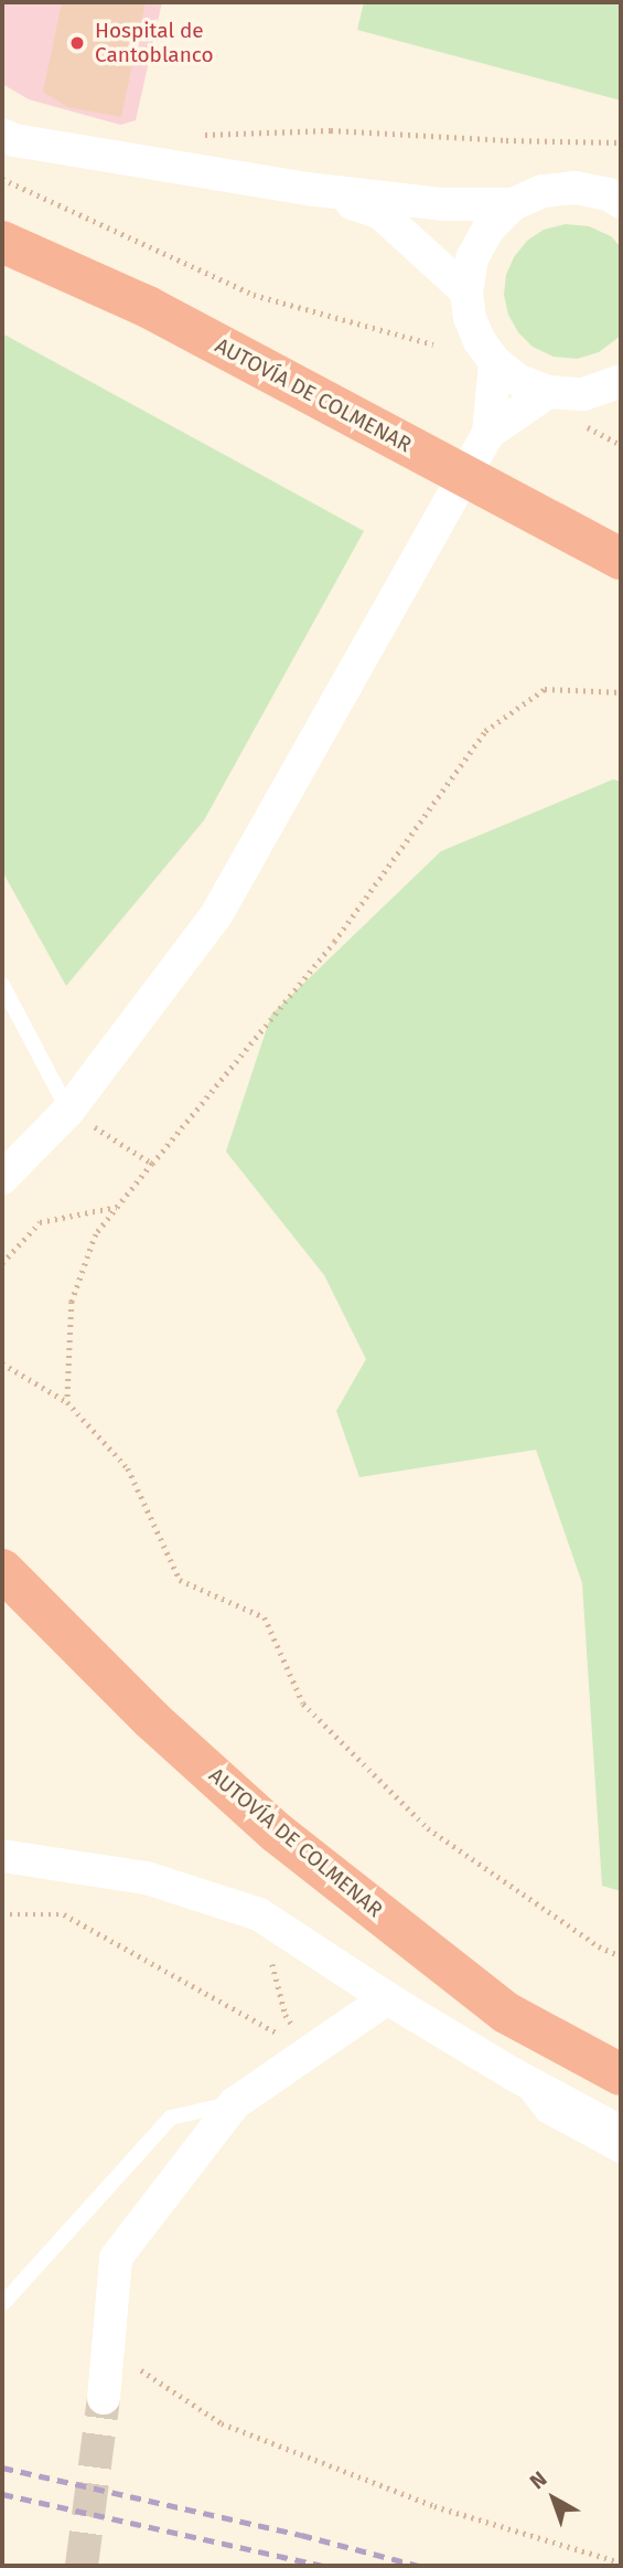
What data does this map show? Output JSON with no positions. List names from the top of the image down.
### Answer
{
  "streets": {
    "highway": ["AUTOVÍA DE COLMENAR"]
  },
  "places": ["Hospital de Cantoblanco"],
  "north": "top left"
}
